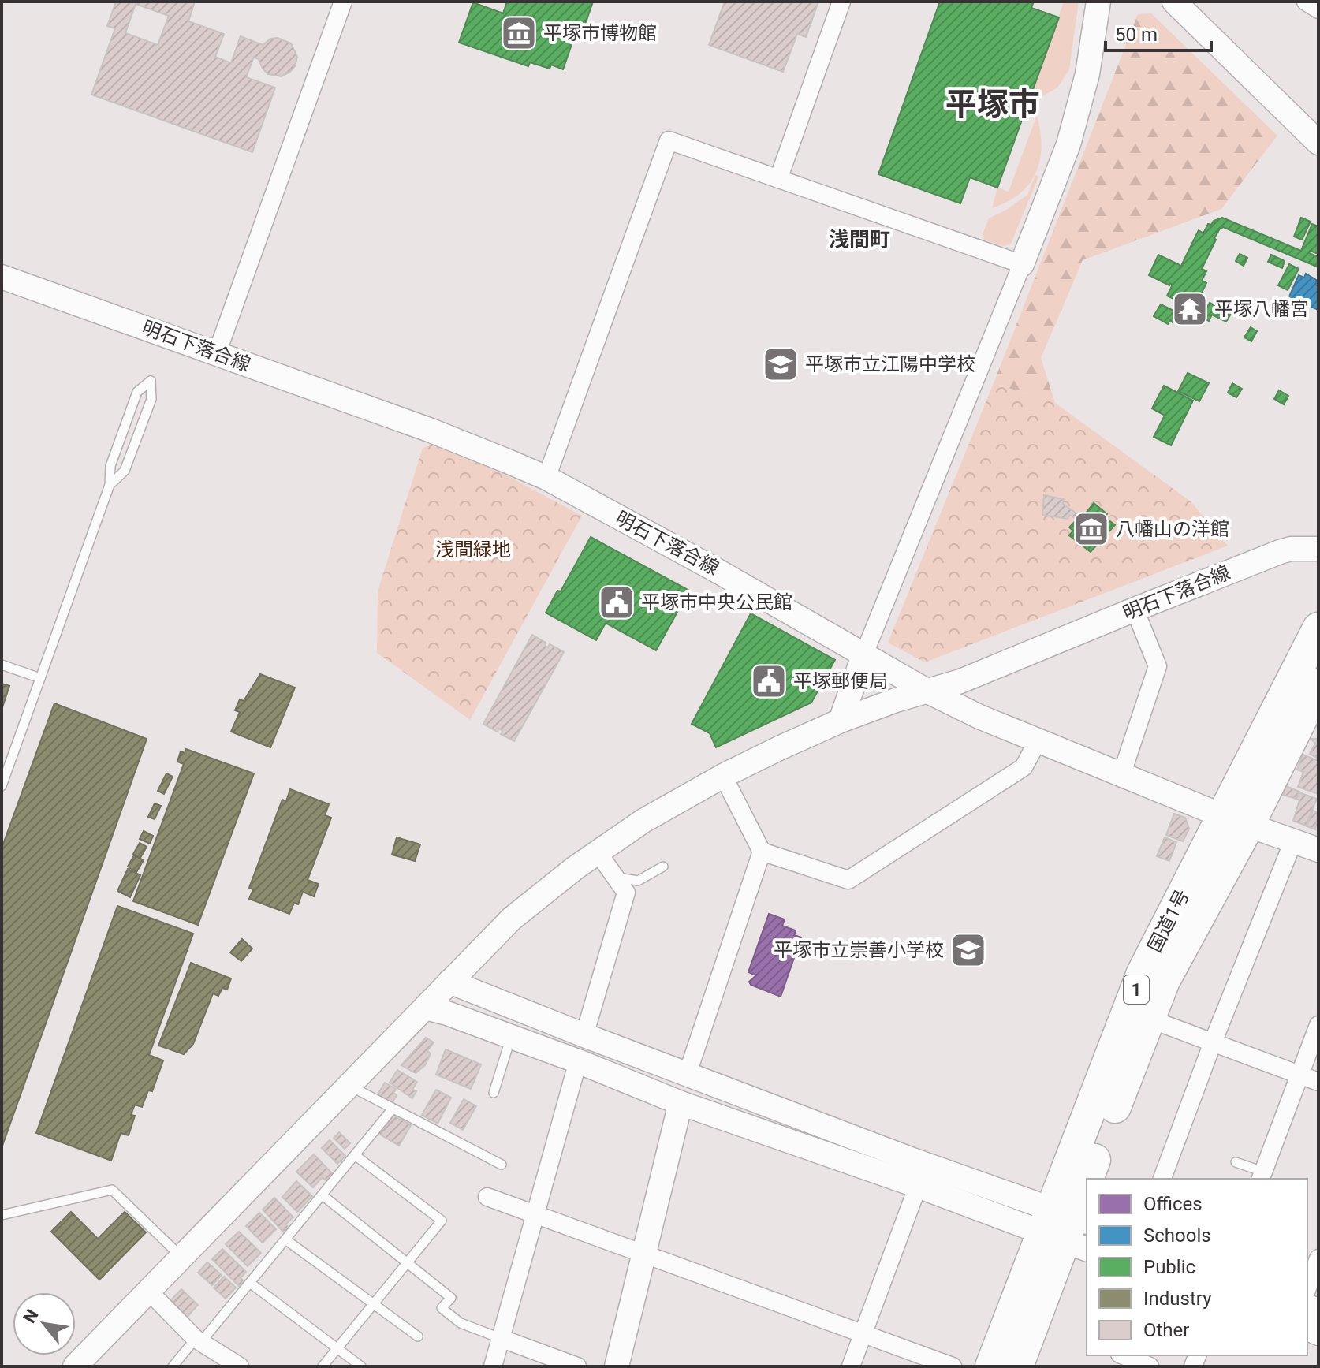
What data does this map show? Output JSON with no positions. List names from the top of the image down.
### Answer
{
  "streets": {
    "highway": ["国道1号", "1"],
    "street": ["明石下落合線"]
  },
  "districts": ["平塚市", "浅間町"],
  "parks": ["浅間緑地"],
  "places": {
    "museum": ["平塚市博物館", "八幡山の洋館"],
    "temple": ["平塚八幡宮"],
    "school or university": ["平塚市立江陽中学校", "平塚市立崇善小学校"],
    "public building": ["平塚市中央公民館", "平塚郵便局"]
  },
  "legend": [
    "Offices",
    "Schools",
    "Public",
    "Industry",
    "Other"
  ],
  "scale_bar": "50 m",
  "north": "top left"
}
